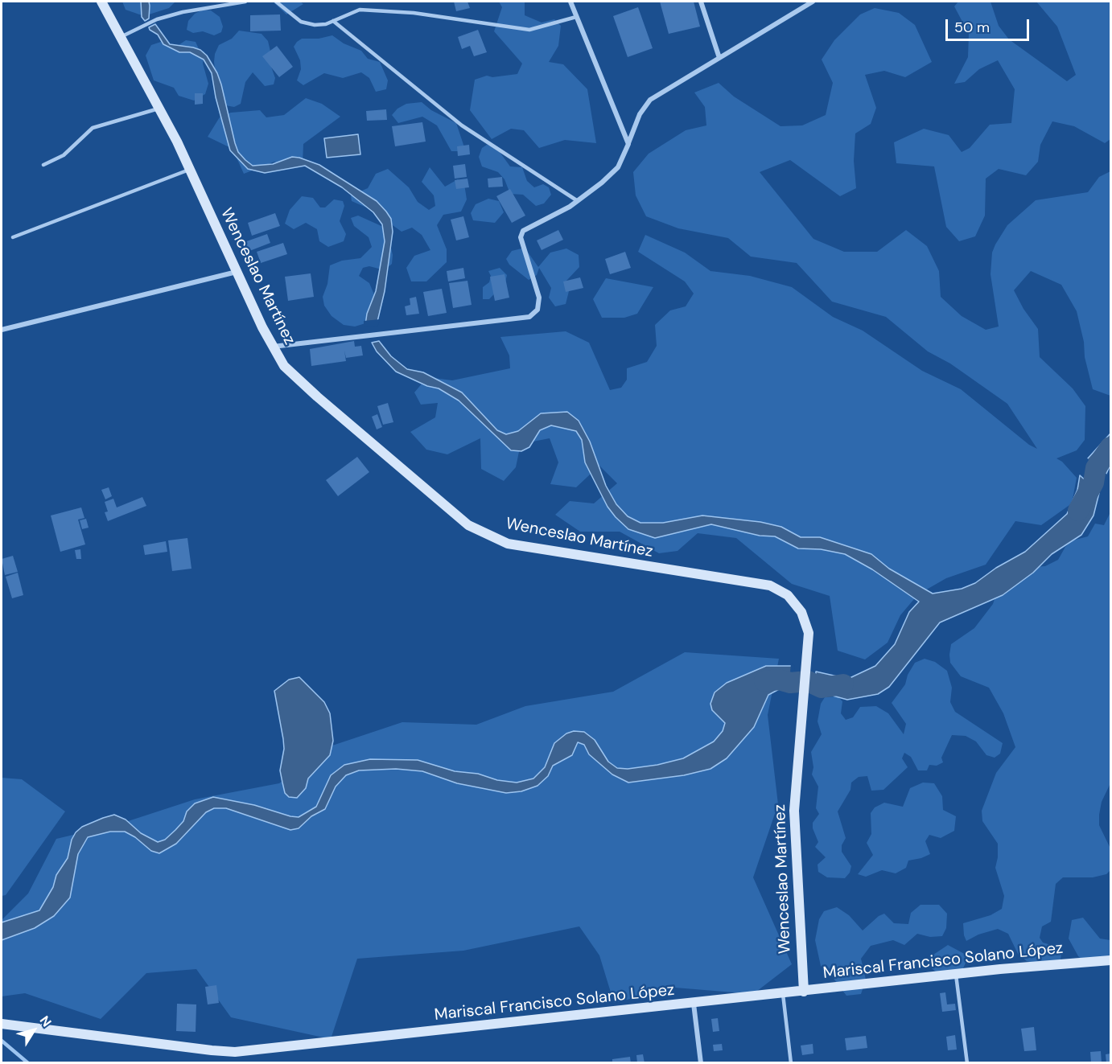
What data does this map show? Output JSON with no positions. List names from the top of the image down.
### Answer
{
  "streets": {
    "main road": ["Wenceslao Martínez", "Mariscal Francisco Solano López"]
  },
  "crossings": [
    ["Wenceslao Martínez", "Mariscal Francisco Solano López"]
  ],
  "scale_bar": "50 m",
  "north": "top right"
}
